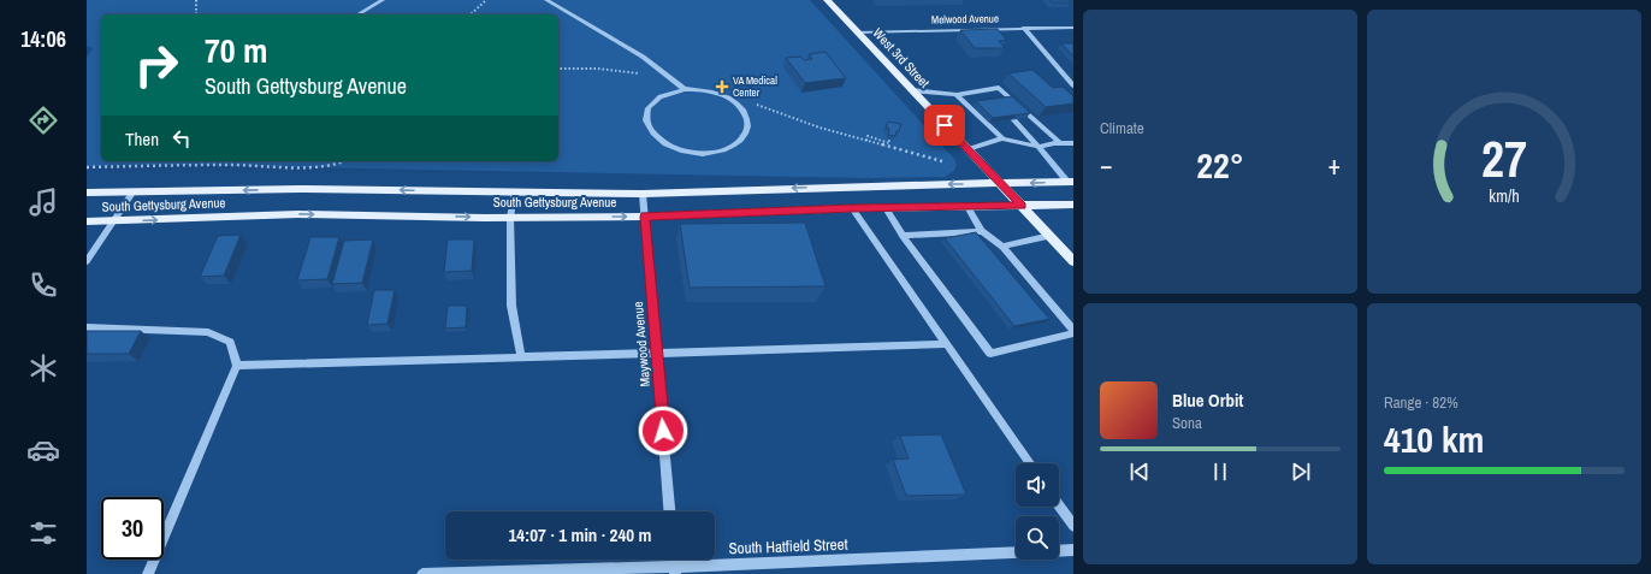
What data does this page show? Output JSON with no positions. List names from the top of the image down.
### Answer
{
  "streets": {
    "main road": ["West 3rd Street", "South Gettysburg Avenue"],
    "street": ["Melwood Avenue", "Maywood Avenue", "South Hatfield Street"]
  },
  "crossings": [
    ["Melwood Avenue", "West 3rd Street"],
    ["West 3rd Street", "South Gettysburg Avenue"],
    ["South Gettysburg Avenue", "Maywood Avenue"]
  ],
  "places": {
    "health": ["VA Medical Center"]
  },
  "page": {
    "tabs": "14:06",
    "tile": [
      "Climate",
      ["Range · 82%", "410 km"]
    ],
    "turn": ["70 m", "South Gettysburg Avenue"],
    "then": "Then",
    "heat": ["−", "22°", "+"],
    "song": ["Blue Orbit", "Sona"],
    "limit": "30",
    "trip": "14:07 · 1 min · 240 m",
    "gauge": ["27", "km/h"]
  }
}
